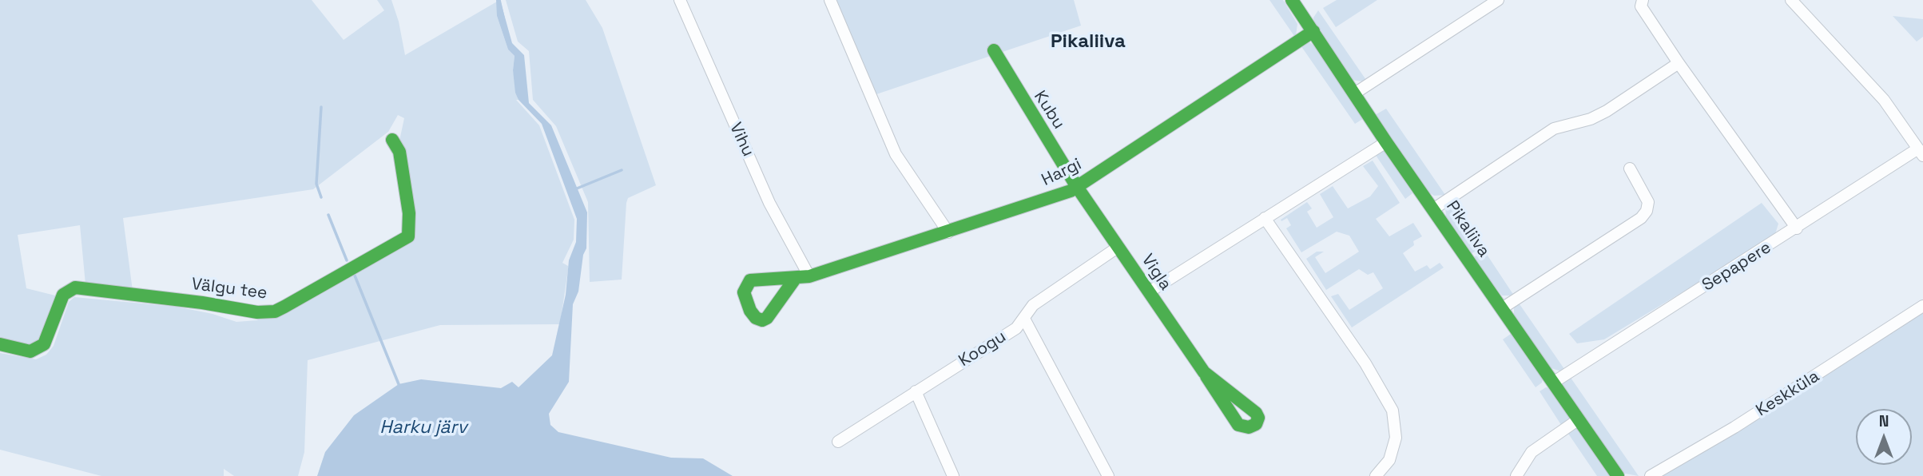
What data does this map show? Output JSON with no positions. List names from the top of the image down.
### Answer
{
  "streets": {
    "street": [
      "Kubu",
      "Vihu",
      "Hargi",
      "Pikaliiva",
      "Sepapere",
      "Vigla",
      "Välgu tee",
      "Koogu",
      "Keskküla"
    ]
  },
  "crossings": [
    ["Kubu", "Hargi"],
    ["Kubu", "Vigla"],
    ["Vihu", "Hargi"],
    ["Hargi", "Pikaliiva"],
    ["Hargi", "Vigla"],
    ["Pikaliiva", "Sepapere"],
    ["Vigla", "Koogu"]
  ],
  "districts": ["Pikaliiva"],
  "water": ["Harku järv"],
  "north": "top"
}
